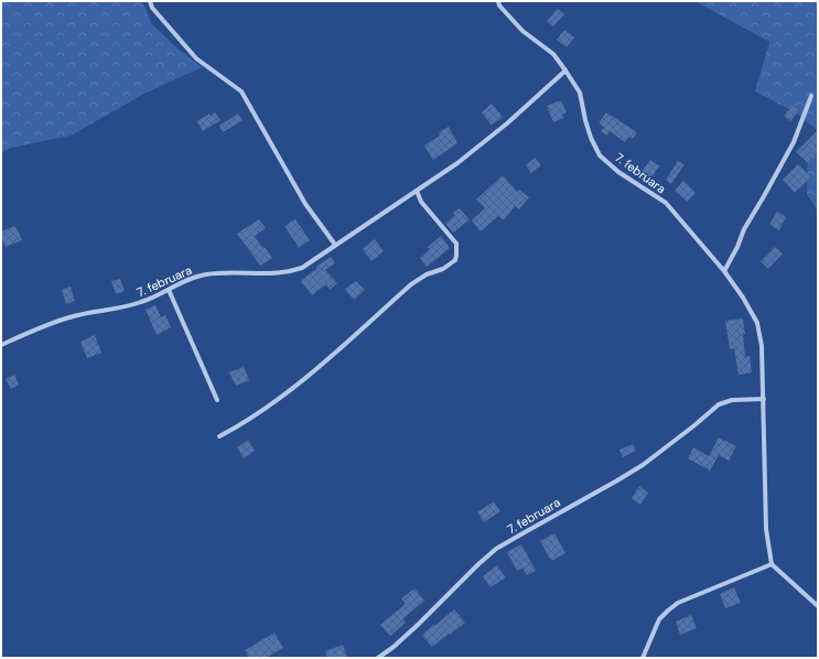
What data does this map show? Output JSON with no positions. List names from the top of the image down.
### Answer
{
  "streets": {
    "street": ["7. februara"]
  }
}
